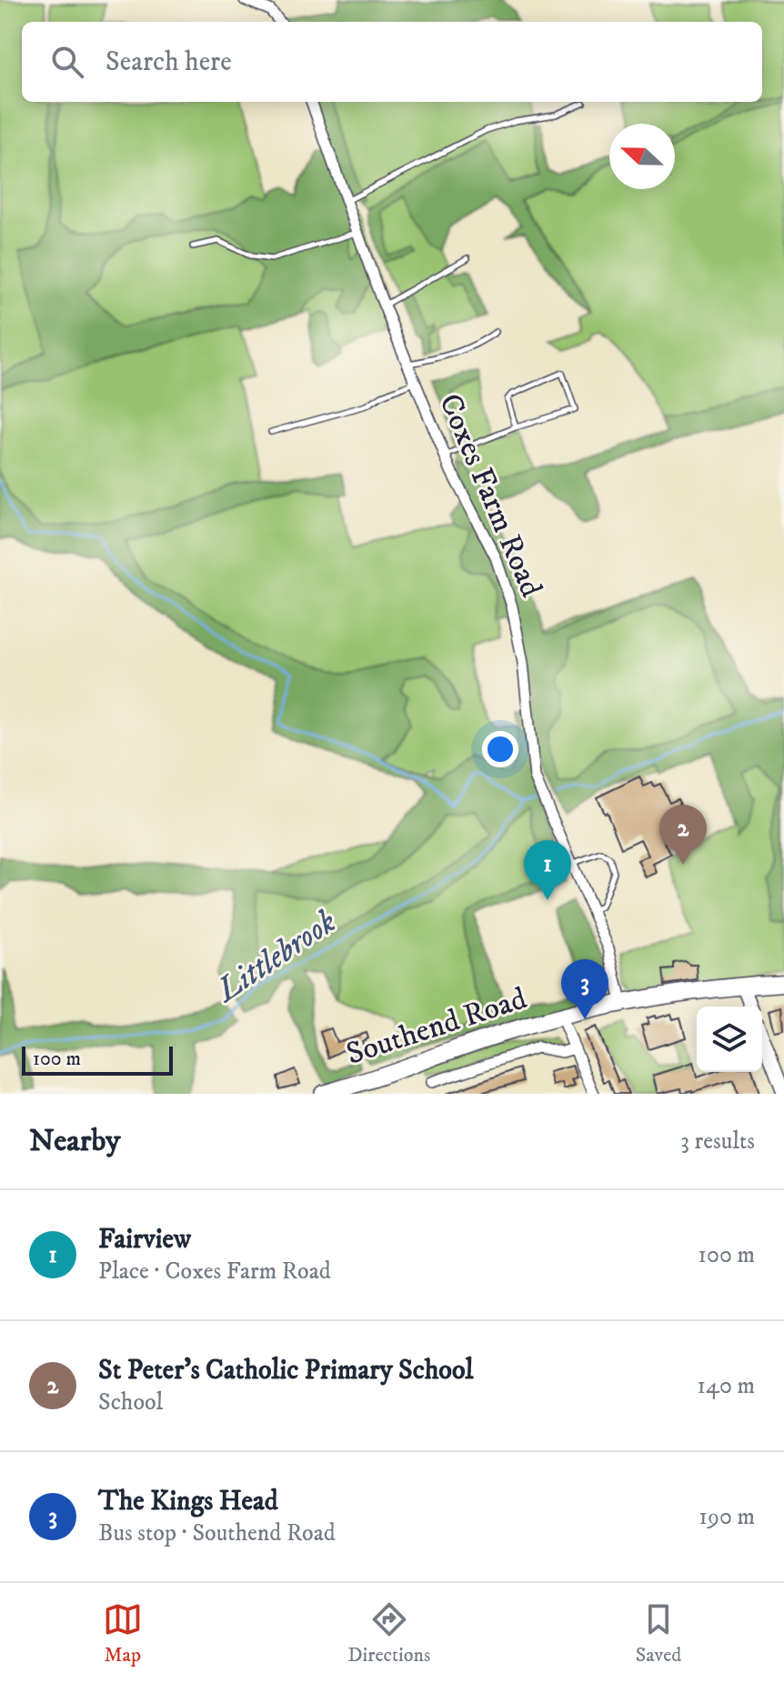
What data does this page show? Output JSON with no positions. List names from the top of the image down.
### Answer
{
  "streets": {
    "main road": ["Southend Road"],
    "street": ["Coxes Farm Road"]
  },
  "crossings": [
    ["Coxes Farm Road", "Southend Road"]
  ],
  "water": ["Littlebrook"],
  "scale_bar": "100 m",
  "north": "left",
  "page": {
    "search": "Search here",
    "pins": ["2", "1", "3"],
    "scale": "100 m",
    "heading": ["Nearby", "3 results"],
    "list": [
      {
        "mark": "1",
        "name": "Fairview",
        "note": "Place · Coxes Farm Road",
        "value": "100 m"
      },
      {
        "mark": "2",
        "name": "St Peter's Catholic Primary School",
        "note": "School",
        "value": "140 m"
      },
      {
        "mark": "3",
        "name": "The Kings Head",
        "note": "Bus stop · Southend Road",
        "value": "190 m"
      }
    ],
    "nav": ["Map", "Directions", "Saved"]
  }
}
